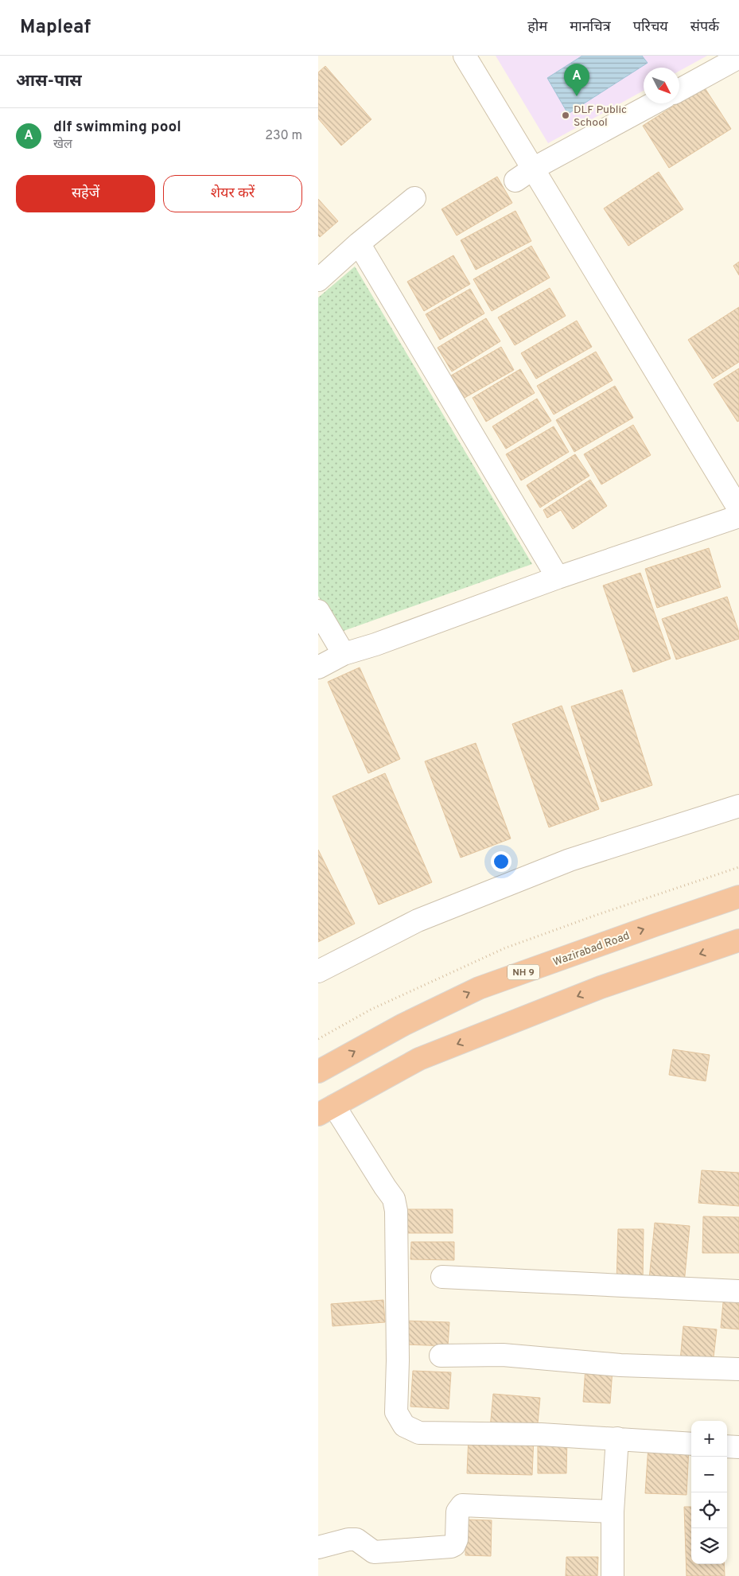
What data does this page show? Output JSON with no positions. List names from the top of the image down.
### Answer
{
  "streets": {
    "highway": ["Wazirabad Road", "NH 9"]
  },
  "places": ["DLF Public School"],
  "north": "bottom right",
  "page": {
    "header": "Mapleaf",
    "nav": [
      "होम",
      "मानचित्र",
      "परिचय",
      "संपर्क"
    ],
    "heading": "आस-पास",
    "pins": "A",
    "list": [
      {
        "mark": "A",
        "name": "dlf swimming pool",
        "note": "खेल",
        "value": "230 m"
      }
    ],
    "buttons": ["सहेजें", "शेयर करें"],
    "map_buttons": ["+", "−"]
  }
}
